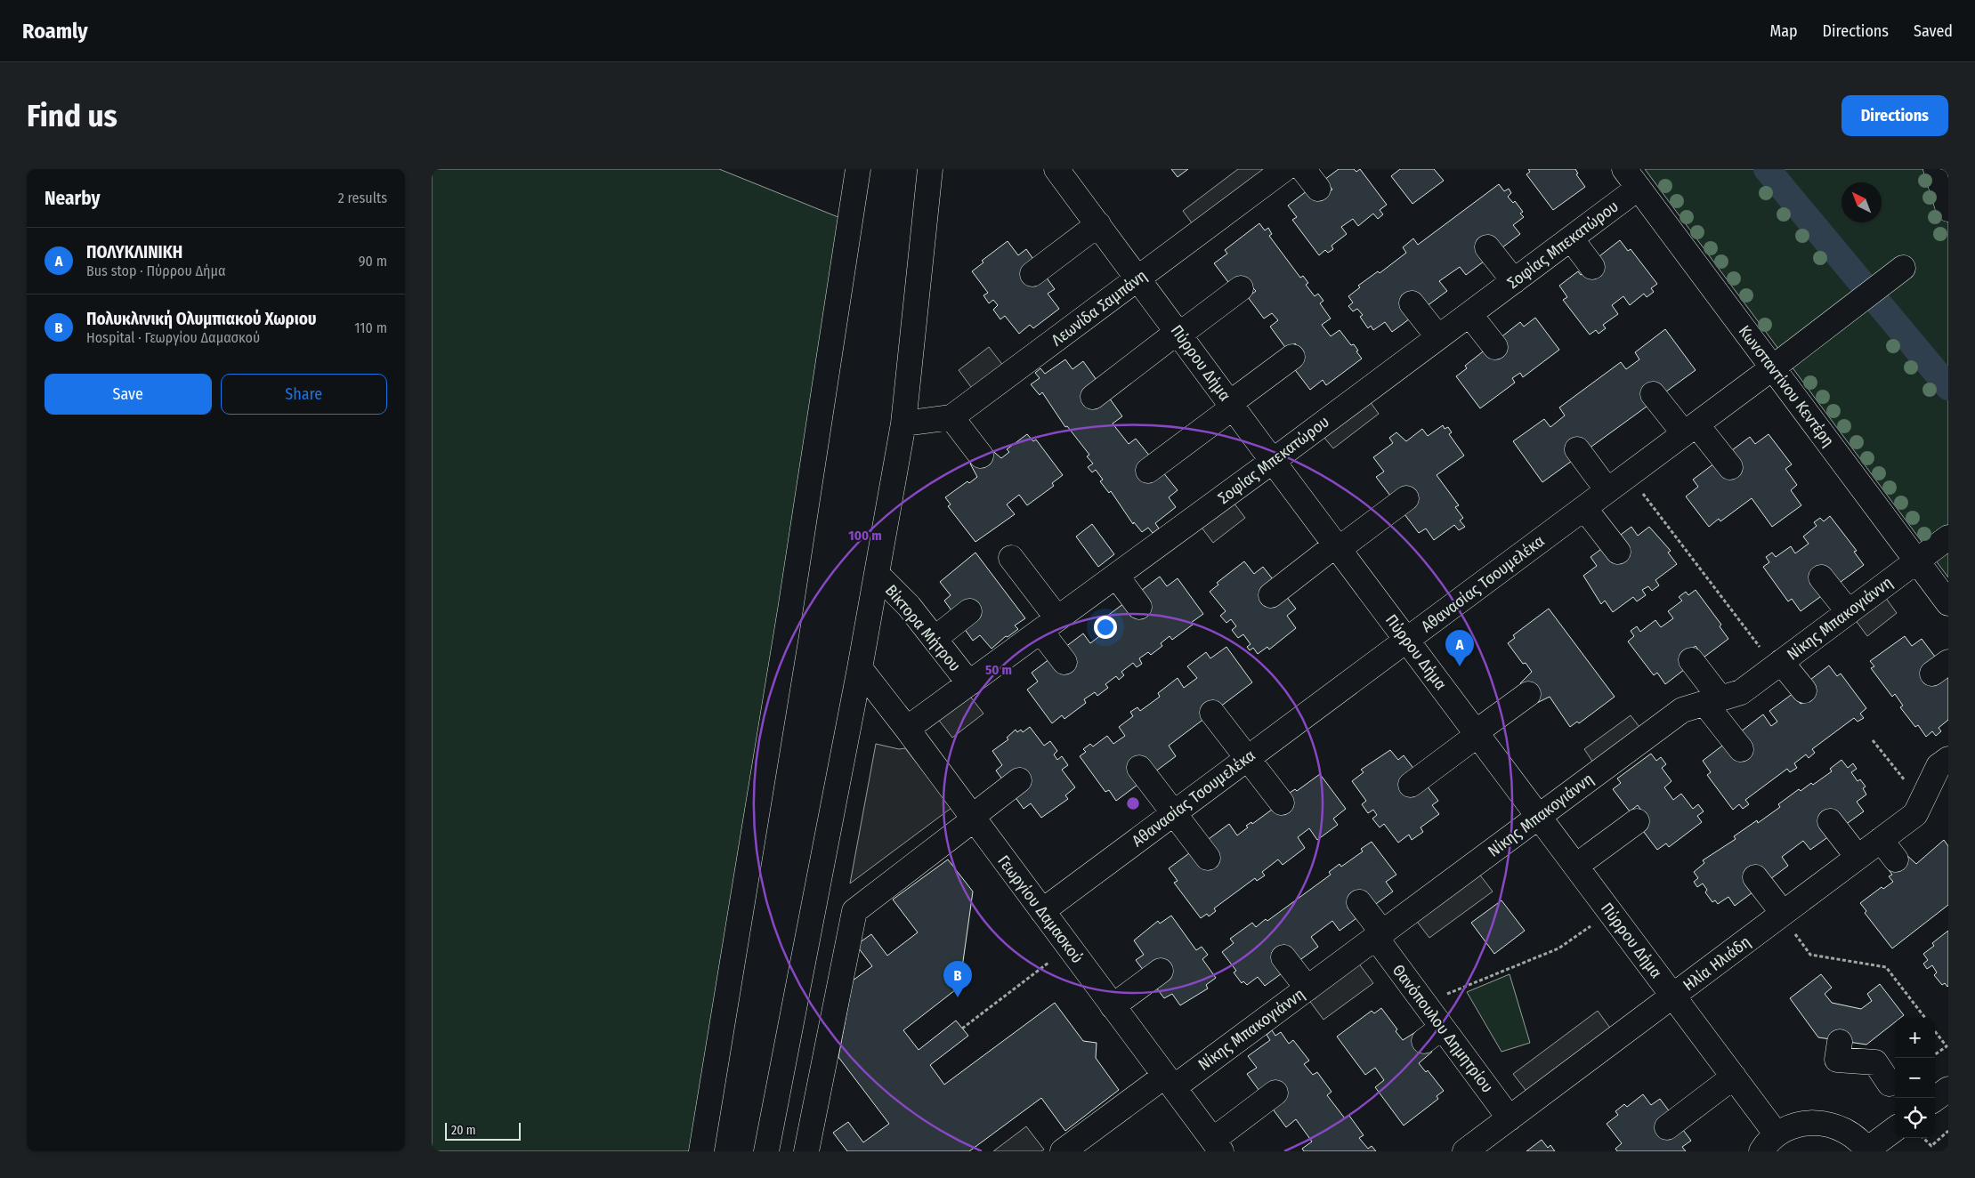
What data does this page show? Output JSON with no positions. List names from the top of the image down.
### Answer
{
  "streets": {
    "street": [
      "Σοφίας Μπεκατώρου",
      "Λεωνίδα Σαμπάνη",
      "Πύρρου Δήμα",
      "Κωνσταντίνου Κεντέρη",
      "Αθανασίας Τσουμελέκα",
      "Νίκης Μπακογιάννη",
      "Βίκτορα Μήτρου",
      "Γεωργίου Δαμασκού",
      "Ηλία Ηλιάδη",
      "Θανόπουλου Δημητρίου"
    ]
  },
  "crossings": [
    ["Σοφίας Μπεκατώρου", "Πύρρου Δήμα"],
    ["Σοφίας Μπεκατώρου", "Κωνσταντίνου Κεντέρη"],
    ["Σοφίας Μπεκατώρου", "Βίκτορα Μήτρου"],
    ["Σοφίας Μπεκατώρου", "Γεωργίου Δαμασκού"],
    ["Λεωνίδα Σαμπάνη", "Πύρρου Δήμα"],
    ["Πύρρου Δήμα", "Αθανασίας Τσουμελέκα"],
    ["Πύρρου Δήμα", "Νίκης Μπακογιάννη"],
    ["Πύρρου Δήμα", "Ηλία Ηλιάδη"],
    ["Κωνσταντίνου Κεντέρη", "Αθανασίας Τσουμελέκα"],
    ["Κωνσταντίνου Κεντέρη", "Νίκης Μπακογιάννη"],
    ["Αθανασίας Τσουμελέκα", "Γεωργίου Δαμασκού"],
    ["Νίκης Μπακογιάννη", "Γεωργίου Δαμασκού"],
    ["Νίκης Μπακογιάννη", "Θανόπουλου Δημητρίου"],
    ["Ηλία Ηλιάδη", "Θανόπουλου Δημητρίου"]
  ],
  "scale_bar": "20 m",
  "north": "top left",
  "page": {
    "header": "Roamly",
    "nav": ["Map", "Directions", "Saved"],
    "buttons": [
      "Directions",
      ["Save", "Share"]
    ],
    "title": "Find us",
    "heading": ["Nearby", "2 results"],
    "list": [
      {
        "mark": "A",
        "name": "ΠΟΛΥΚΛΙΝΙΚΗ",
        "note": "Bus stop · Πύρρου Δήμα",
        "value": "90 m"
      },
      {
        "mark": "B",
        "name": "Πολυκλινική Ολυμπιακού Χωριου",
        "note": "Hospital · Γεωργίου Δαμασκού",
        "value": "110 m"
      }
    ],
    "pins": ["A", "B"],
    "map_buttons": ["+", "−"],
    "scale": "20 m"
  },
  "rings": ["100 m", "50 m"]
}
